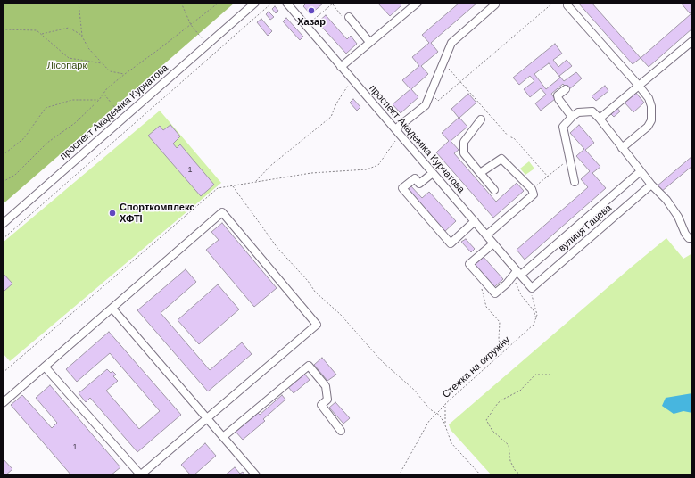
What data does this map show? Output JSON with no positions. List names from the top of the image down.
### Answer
{
  "streets": {
    "street": ["проспект Академіка Курчатова", "вулиця Гацева"],
    "path": ["Стежка на окружну"]
  },
  "crossings": [
    ["проспект Академіка Курчатова", "вулиця Гацева"]
  ],
  "parks": ["Лісопарк"],
  "places": ["Хазар", "Спорткомплекс ХФТІ"],
  "house_numbers": ["1", "1"]
}
